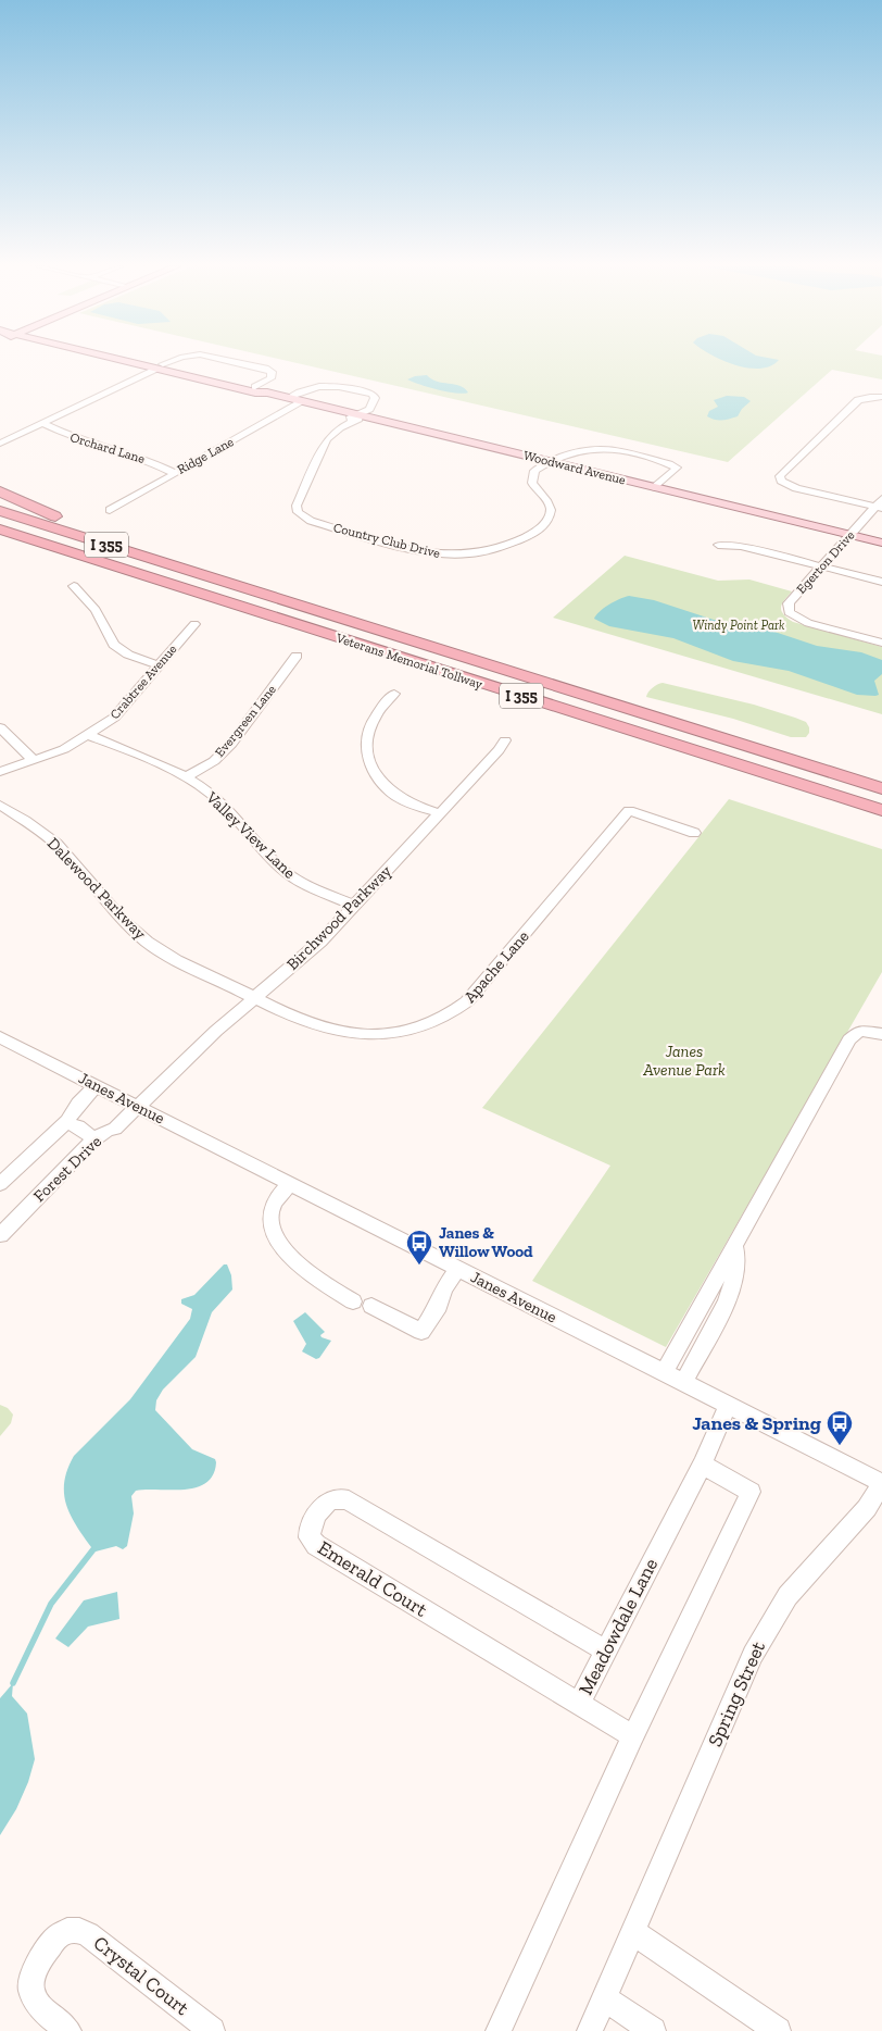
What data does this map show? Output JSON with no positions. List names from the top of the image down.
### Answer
{
  "streets": {
    "highway": ["I 355", "Veterans Memorial Tollway"],
    "main road": ["Woodward Avenue"],
    "street": [
      "Orchard Lane",
      "Ridge Lane",
      "Country Club Drive",
      "Egerton Drive",
      "Crabtree Avenue",
      "Evergreen Lane",
      "Valley View Lane",
      "Dalewood Parkway",
      "Birchwood Parkway",
      "Apache Lane",
      "Janes Avenue",
      "Forest Drive",
      "Emerald Court",
      "Meadowdale Lane",
      "Spring Street",
      "Crystal Court"
    ]
  },
  "crossings": [
    ["Orchard Lane", "Ridge Lane"],
    ["Ridge Lane", "Woodward Avenue"],
    ["Woodward Avenue", "Country Club Drive"],
    ["Woodward Avenue", "Egerton Drive"],
    ["Crabtree Avenue", "Valley View Lane"],
    ["Evergreen Lane", "Valley View Lane"],
    ["Valley View Lane", "Birchwood Parkway"],
    ["Dalewood Parkway", "Birchwood Parkway"],
    ["Dalewood Parkway", "Apache Lane"],
    ["Birchwood Parkway", "Apache Lane"],
    ["Birchwood Parkway", "Janes Avenue"],
    ["Birchwood Parkway", "Forest Drive"],
    ["Janes Avenue", "Forest Drive"],
    ["Janes Avenue", "Meadowdale Lane"],
    ["Janes Avenue", "Spring Street"],
    ["Emerald Court", "Meadowdale Lane"]
  ],
  "parks": ["Windy Point Park", "Janes Avenue Park"],
  "places": {
    "bus stop": ["Janes & Willow Wood", "Janes & Spring"]
  }
}
